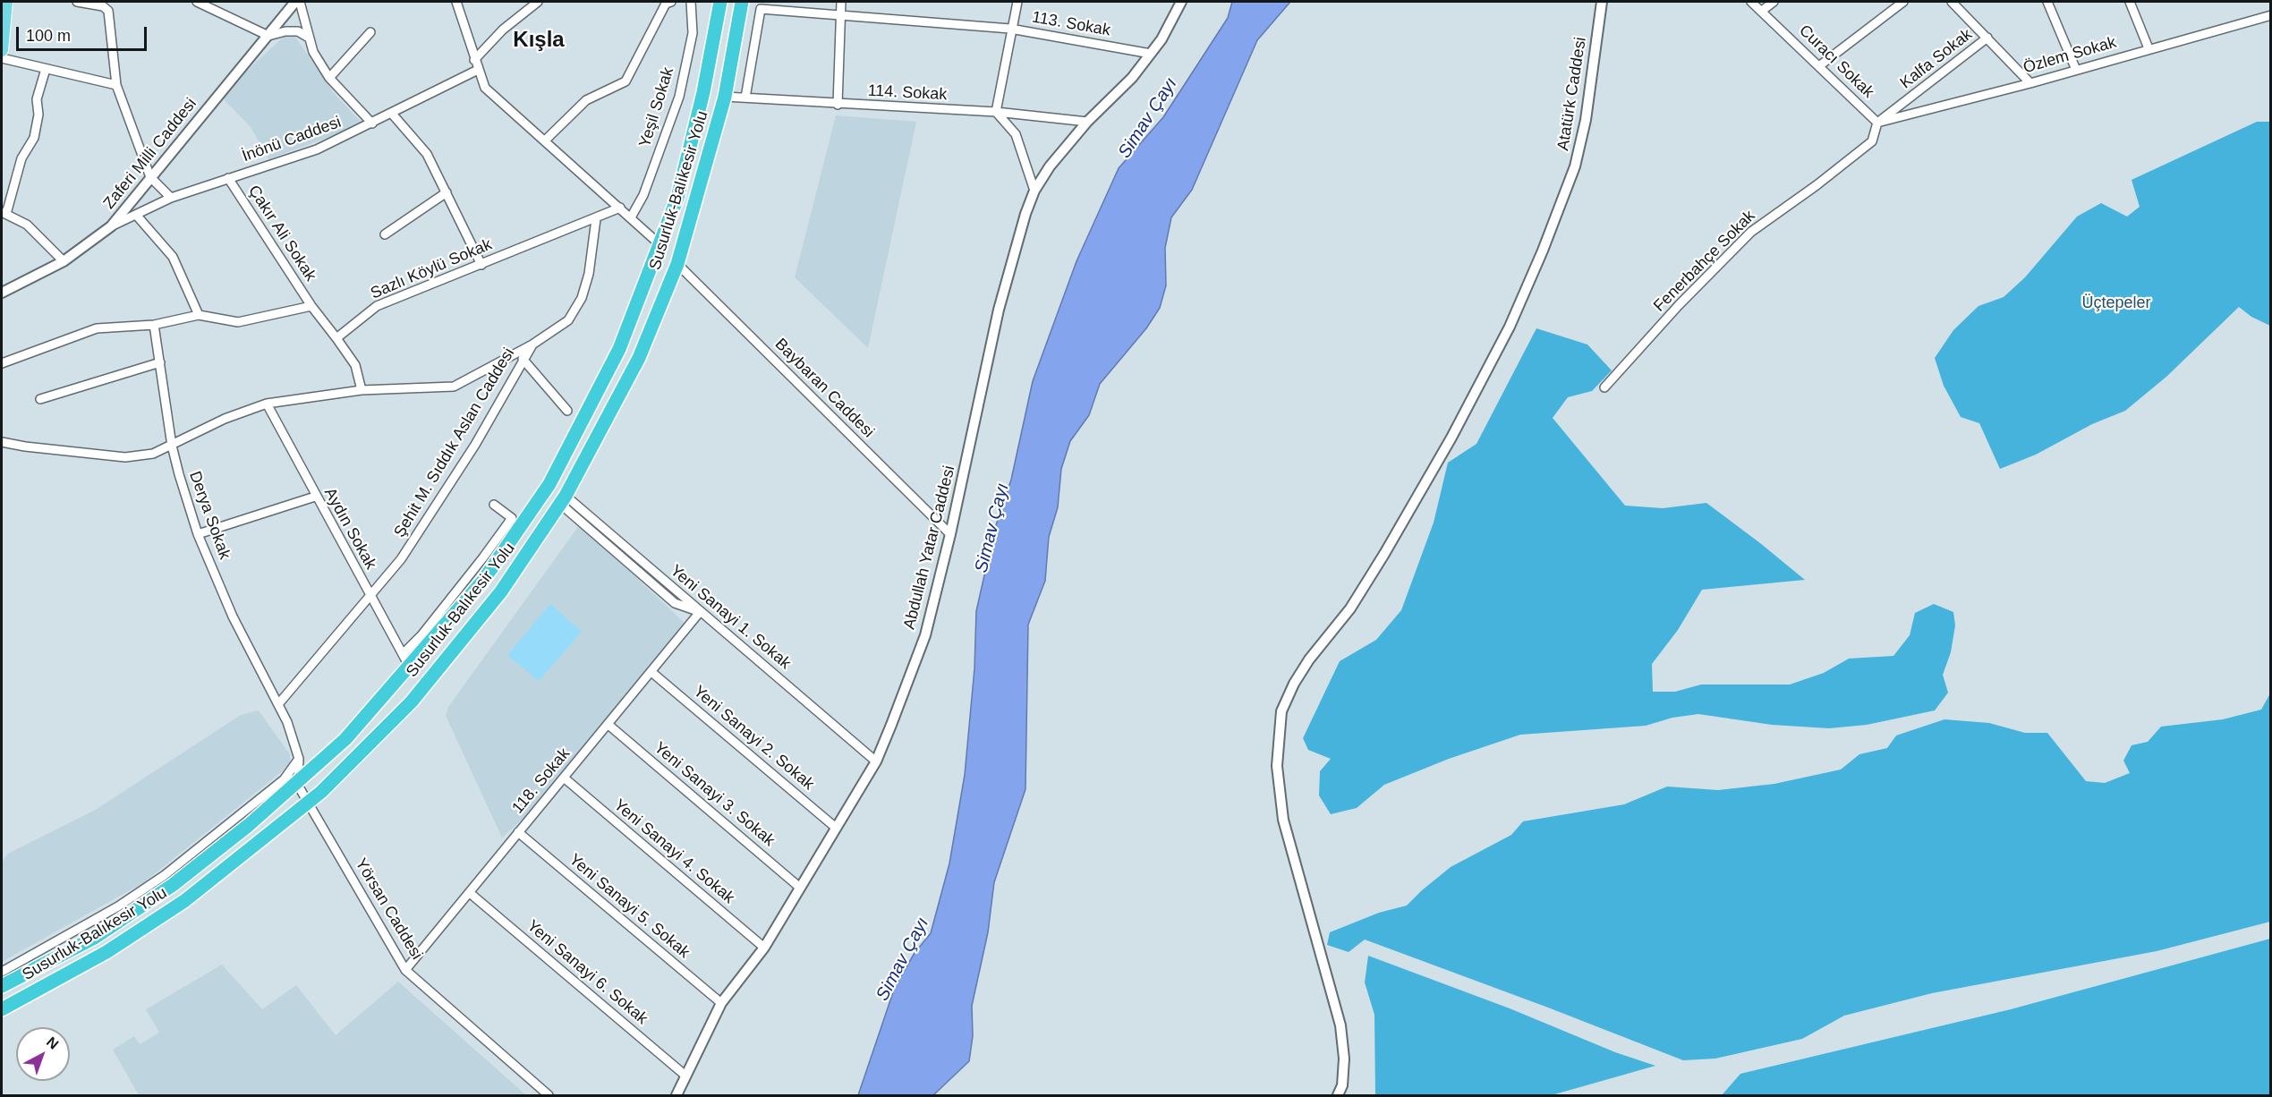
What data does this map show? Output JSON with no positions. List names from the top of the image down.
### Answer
{
  "streets": {
    "highway": ["Susurluk-Balıkesir Yolu"],
    "street": [
      "113. Sokak",
      "Özlem Sokak",
      "Kalfa Sokak",
      "Curacı Sokak",
      "114. Sokak",
      "Atatürk Caddesi",
      "Yeşil Sokak",
      "İnönü Caddesi",
      "Zaferi Milli Caddesi",
      "Çakır Ali Sokak",
      "Fenerbahçe Sokak",
      "Sazlı Köylü Sokak",
      "Baybaran Caddesi",
      "Şehit M. Sıddık Aslan Caddesi",
      "Derya Sokak",
      "Aydın Sokak",
      "Abdullah Yatar Caddesi",
      "Yeni Sanayi 1. Sokak",
      "Yeni Sanayi 2. Sokak",
      "118. Sokak",
      "Yeni Sanayi 3. Sokak",
      "Yeni Sanayi 4. Sokak",
      "Yeni Sanayi 5. Sokak",
      "Yörsan Caddesi",
      "Yeni Sanayi 6. Sokak"
    ]
  },
  "crossings": [
    ["113. Sokak", "114. Sokak"],
    ["113. Sokak", "Abdullah Yatar Caddesi"],
    ["Özlem Sokak", "Kalfa Sokak"],
    ["Özlem Sokak", "Curacı Sokak"],
    ["Özlem Sokak", "Fenerbahçe Sokak"],
    ["Kalfa Sokak", "Curacı Sokak"],
    ["Kalfa Sokak", "Fenerbahçe Sokak"],
    ["Curacı Sokak", "Fenerbahçe Sokak"],
    ["114. Sokak", "Susurluk-Balıkesir Yolu"],
    ["114. Sokak", "Abdullah Yatar Caddesi"],
    ["İnönü Caddesi", "Zaferi Milli Caddesi"],
    ["İnönü Caddesi", "Çakır Ali Sokak"],
    ["Susurluk-Balıkesir Yolu", "Baybaran Caddesi"],
    ["Susurluk-Balıkesir Yolu", "Aydın Sokak"],
    ["Susurluk-Balıkesir Yolu", "Yörsan Caddesi"],
    ["Baybaran Caddesi", "Abdullah Yatar Caddesi"],
    ["Şehit M. Sıddık Aslan Caddesi", "Derya Sokak"],
    ["Şehit M. Sıddık Aslan Caddesi", "Aydın Sokak"],
    ["Abdullah Yatar Caddesi", "Yeni Sanayi 1. Sokak"],
    ["Abdullah Yatar Caddesi", "Yeni Sanayi 2. Sokak"],
    ["Abdullah Yatar Caddesi", "Yeni Sanayi 3. Sokak"],
    ["Abdullah Yatar Caddesi", "Yeni Sanayi 4. Sokak"],
    ["Abdullah Yatar Caddesi", "Yeni Sanayi 5. Sokak"],
    ["Abdullah Yatar Caddesi", "Yeni Sanayi 6. Sokak"],
    ["Yeni Sanayi 1. Sokak", "118. Sokak"],
    ["Yeni Sanayi 2. Sokak", "118. Sokak"],
    ["118. Sokak", "Yeni Sanayi 3. Sokak"],
    ["118. Sokak", "Yeni Sanayi 4. Sokak"],
    ["118. Sokak", "Yeni Sanayi 5. Sokak"],
    ["118. Sokak", "Yörsan Caddesi"],
    ["118. Sokak", "Yeni Sanayi 6. Sokak"]
  ],
  "districts": ["Kışla"],
  "water": ["Simav Çayı"],
  "parks": ["Üçtepeler"],
  "scale_bar": "100 m",
  "north": "top right"
}
